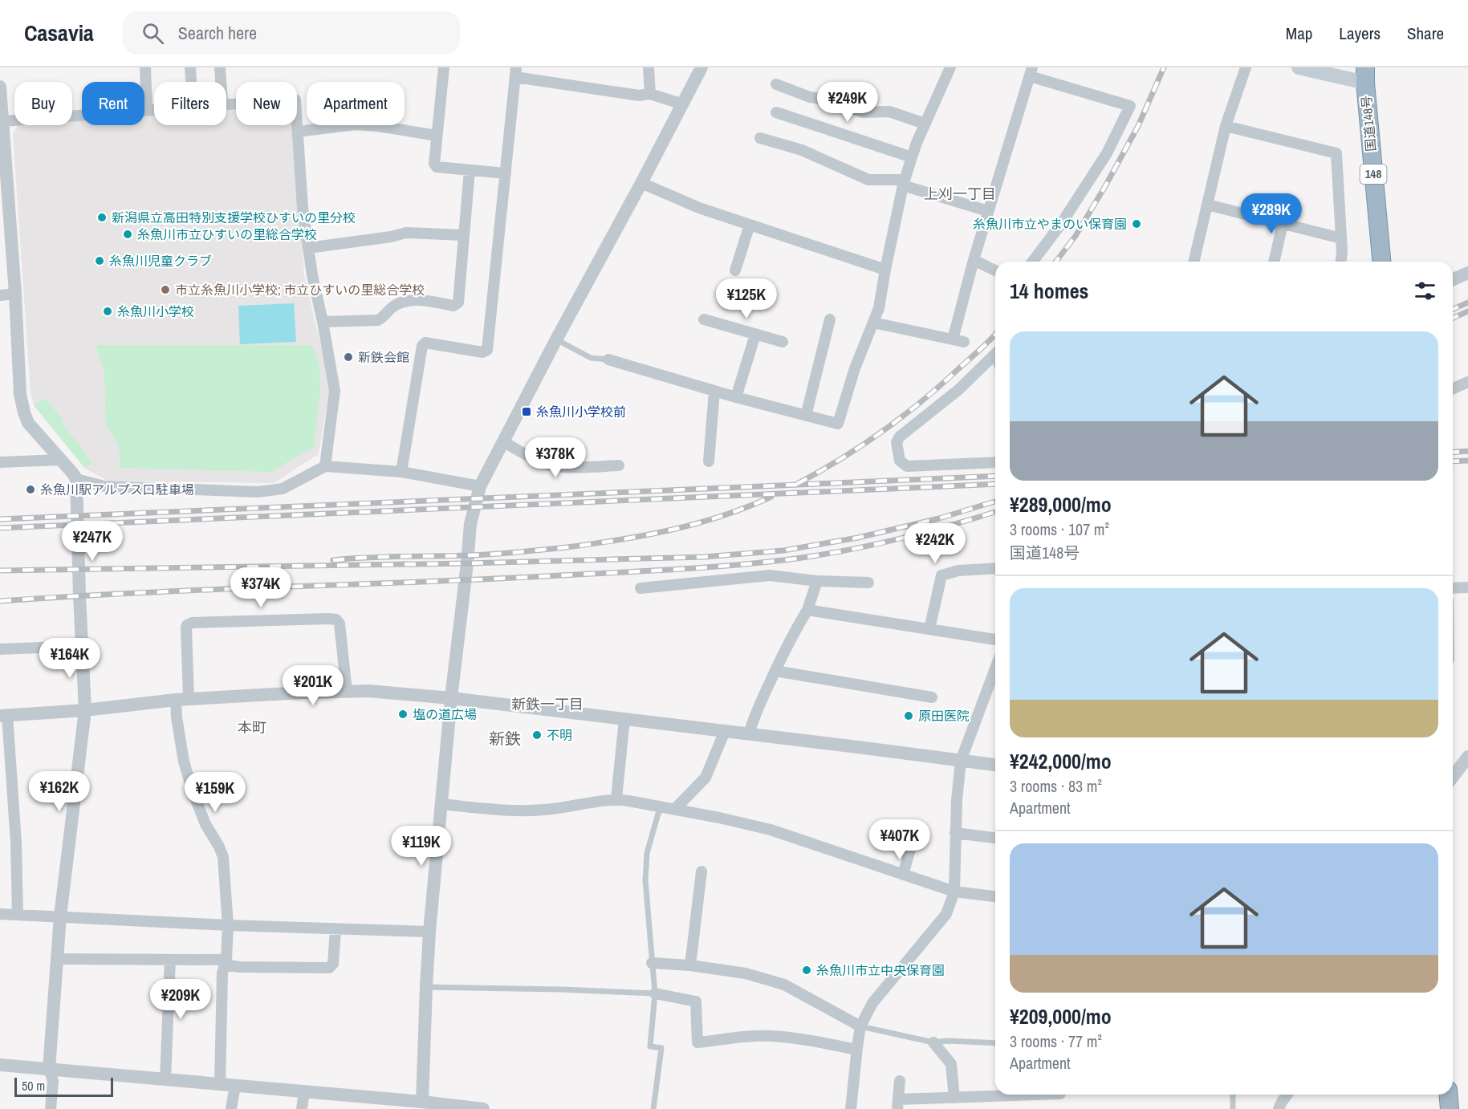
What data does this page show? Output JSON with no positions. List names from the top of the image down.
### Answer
{
  "streets": {
    "highway": ["国道148号", "148"]
  },
  "districts": [
    "上刈一丁目",
    "新鉄一丁目",
    "本町",
    "新鉄"
  ],
  "places": {
    "other": [
      "新潟県立高田特別支援学校ひすいの里分校",
      "糸魚川市立やまのい保育園",
      "糸魚川市立ひすいの里総合学校",
      "糸魚川児童クラブ",
      "市立糸魚川小学校; 市立ひすいの里総合学校",
      "糸魚川小学校",
      "新鉄会館",
      "糸魚川駅アルプス口駐車場",
      "塩の道広場",
      "原田医院",
      "不明",
      "糸魚川市立中央保育園"
    ],
    "transit": ["糸魚川小学校前"]
  },
  "scale_bar": "50 m",
  "page": {
    "header": "Casavia",
    "search": "Search here",
    "nav": ["Map", "Layers", "Share"],
    "price": [
      "¥249K",
      "¥289K",
      "¥125K",
      "¥378K",
      "¥247K",
      "¥242K",
      "¥374K",
      "¥164K",
      "¥201K",
      "¥162K",
      "¥159K",
      "¥407K",
      "¥119K",
      "¥209K"
    ],
    "chip": [
      "Buy",
      "Rent",
      "Filters",
      "New",
      "Apartment"
    ],
    "heading": "14 homes",
    "list": [
      {
        "name": "¥289,000/mo",
        "note": "3 rooms · 107 m² · 国道148号"
      },
      {
        "name": "¥242,000/mo",
        "note": "3 rooms · 83 m² · Apartment"
      },
      {
        "name": "¥209,000/mo",
        "note": "3 rooms · 77 m² · Apartment"
      }
    ],
    "scale": "50 m"
  }
}
